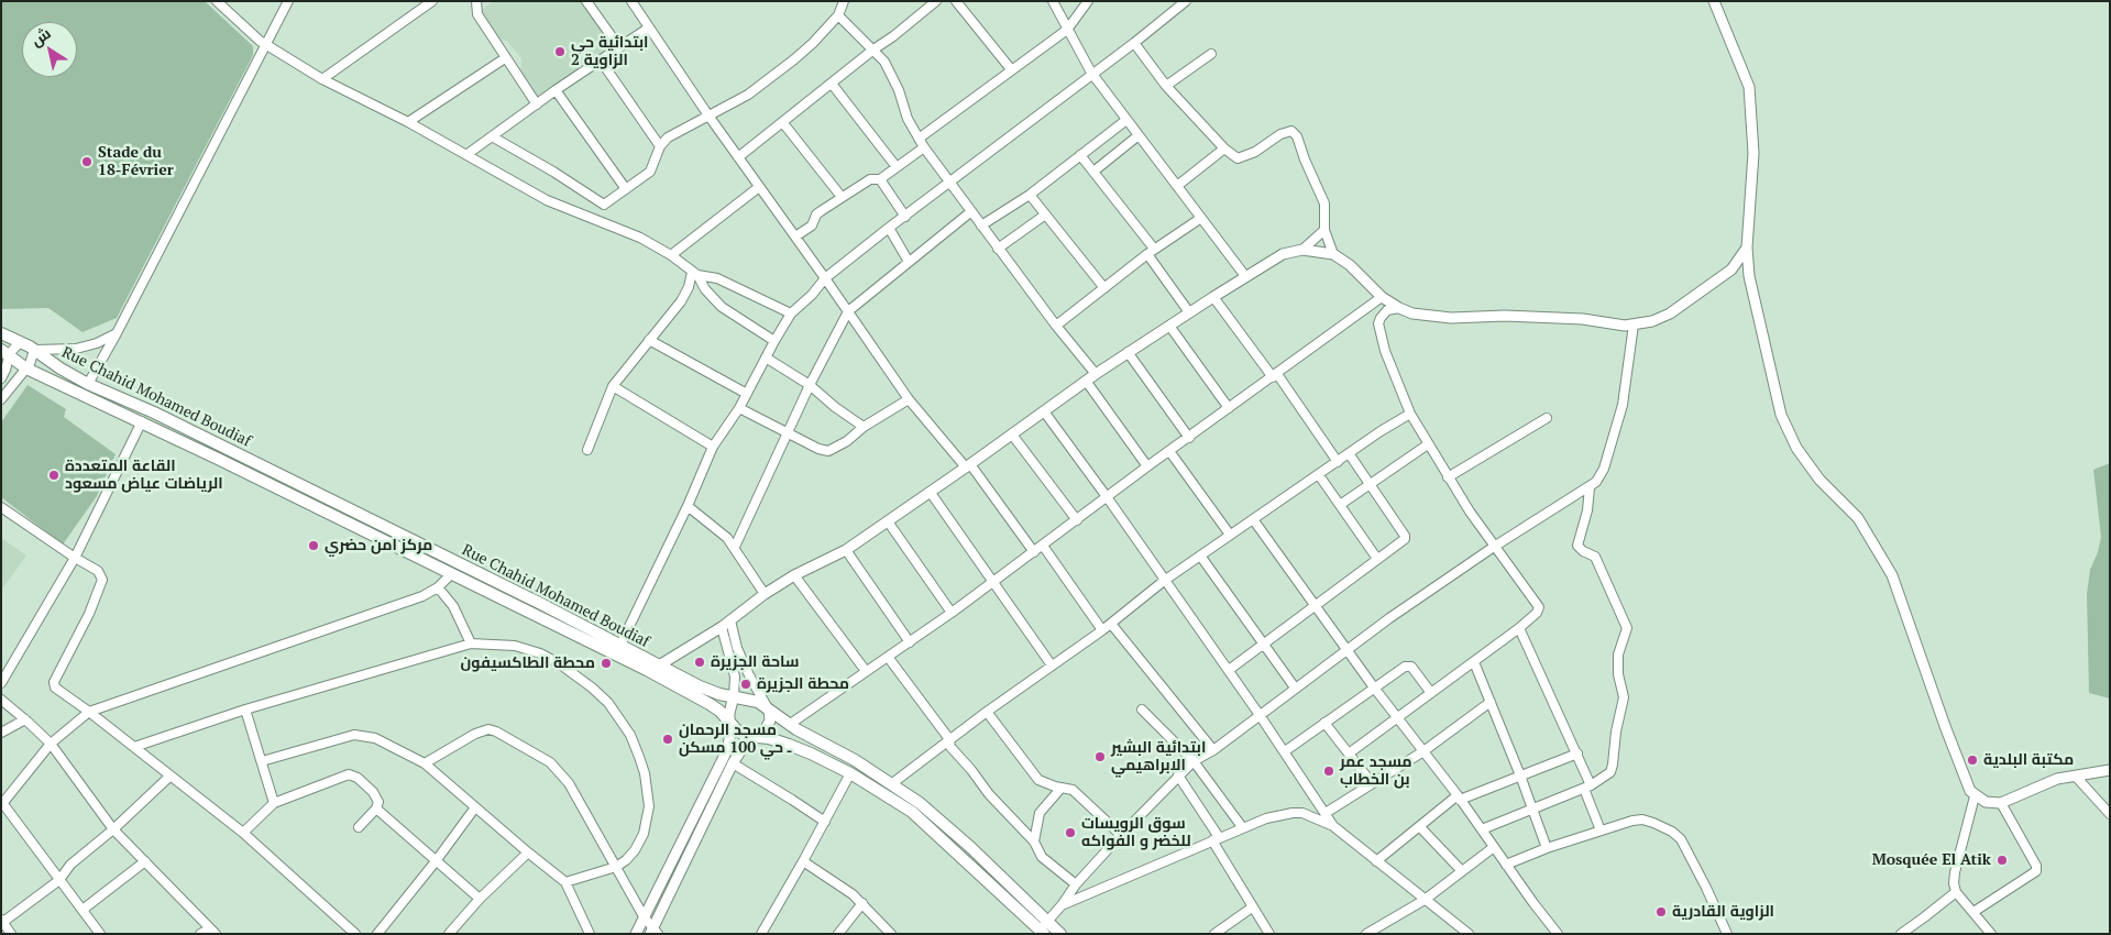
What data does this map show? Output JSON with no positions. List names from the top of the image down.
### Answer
{
  "streets": {
    "main road": ["Rue Chahid Mohamed Boudiaf"]
  },
  "places": [
    "ابتدائية حي الزاوية 2",
    "Stade du 18-Février",
    "القاعة المتعددة الرياضات عياض مسعود",
    "مركز امن حضري",
    "ساحة الجزيرة",
    "محطة الطاكسيفون",
    "محطة الجزيرة",
    "مسجد الرحمان ـ حي 100 مسكن",
    "ابتدائية البشير الابراهيمي",
    "مكتبة البلدية",
    "مسجد عمر بن الخطاب",
    "سوق الرويسات للخضر و الفواكه",
    "Mosquée El Atik",
    "الزاوية القادرية"
  ],
  "north": "top left"
}
